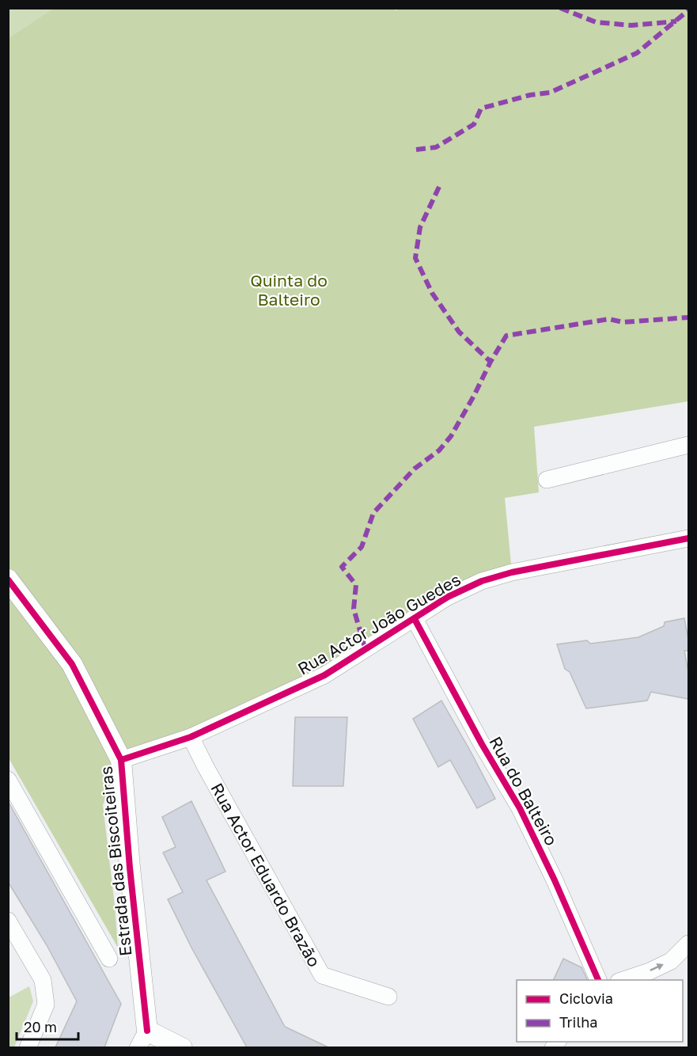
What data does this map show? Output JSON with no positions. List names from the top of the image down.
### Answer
{
  "streets": {
    "street": [
      "Rua Actor João Guedes",
      "Rua do Balteiro",
      "Estrada das Biscoiteiras",
      "Rua Actor Eduardo Brazão"
    ]
  },
  "crossings": [
    ["Rua Actor João Guedes", "Rua do Balteiro"],
    ["Rua Actor João Guedes", "Estrada das Biscoiteiras"],
    ["Rua Actor João Guedes", "Rua Actor Eduardo Brazão"]
  ],
  "parks": ["Quinta do Balteiro"],
  "legend": ["Ciclovia", "Trilha"],
  "scale_bar": "20 m"
}
